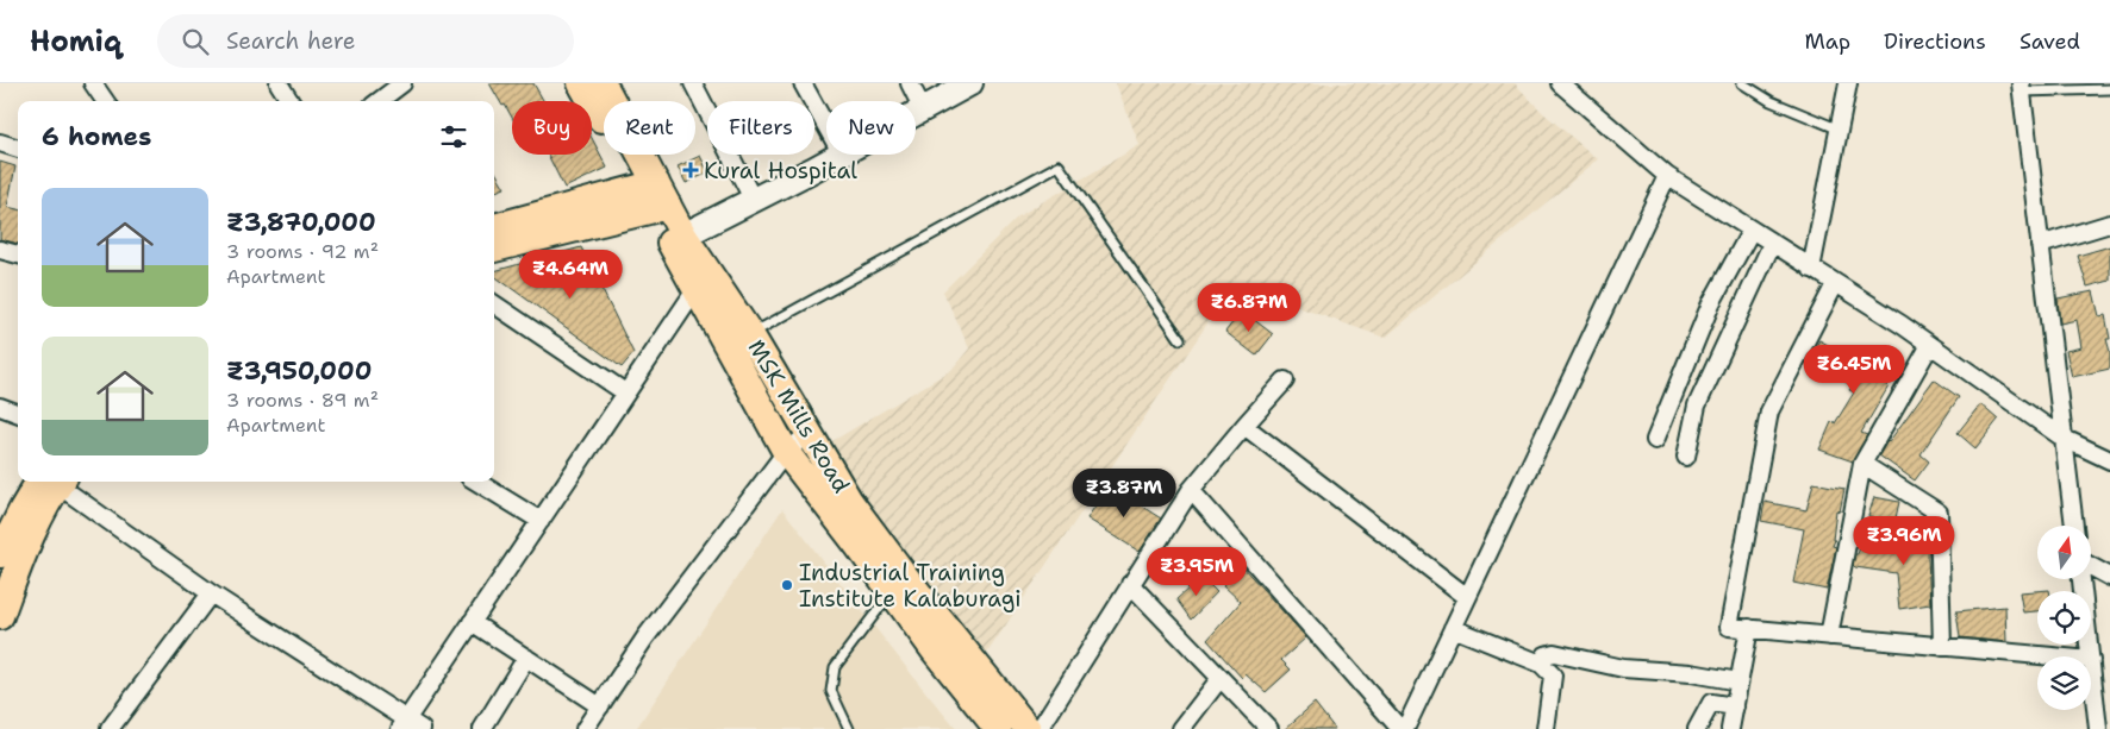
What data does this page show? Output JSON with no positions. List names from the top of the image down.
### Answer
{
  "streets": {
    "main road": ["MSK Mills Road"]
  },
  "places": {
    "health": ["Kural Hospital"],
    "other": ["Industrial Training Institute Kalaburagi"]
  },
  "north": "top",
  "page": {
    "header": "Homiq",
    "search": "Search here",
    "nav": ["Map", "Directions", "Saved"],
    "chip": [
      "Buy",
      "Rent",
      "Filters",
      "New"
    ],
    "heading": "6 homes",
    "list": [
      {
        "name": "₹3,870,000",
        "note": "3 rooms · 92 m² · Apartment"
      },
      {
        "name": "₹3,950,000",
        "note": "3 rooms · 89 m² · Apartment"
      }
    ],
    "price": [
      "₹4.64M",
      "₹6.87M",
      "₹6.45M",
      "₹3.87M",
      "₹3.96M",
      "₹3.95M"
    ]
  }
}
